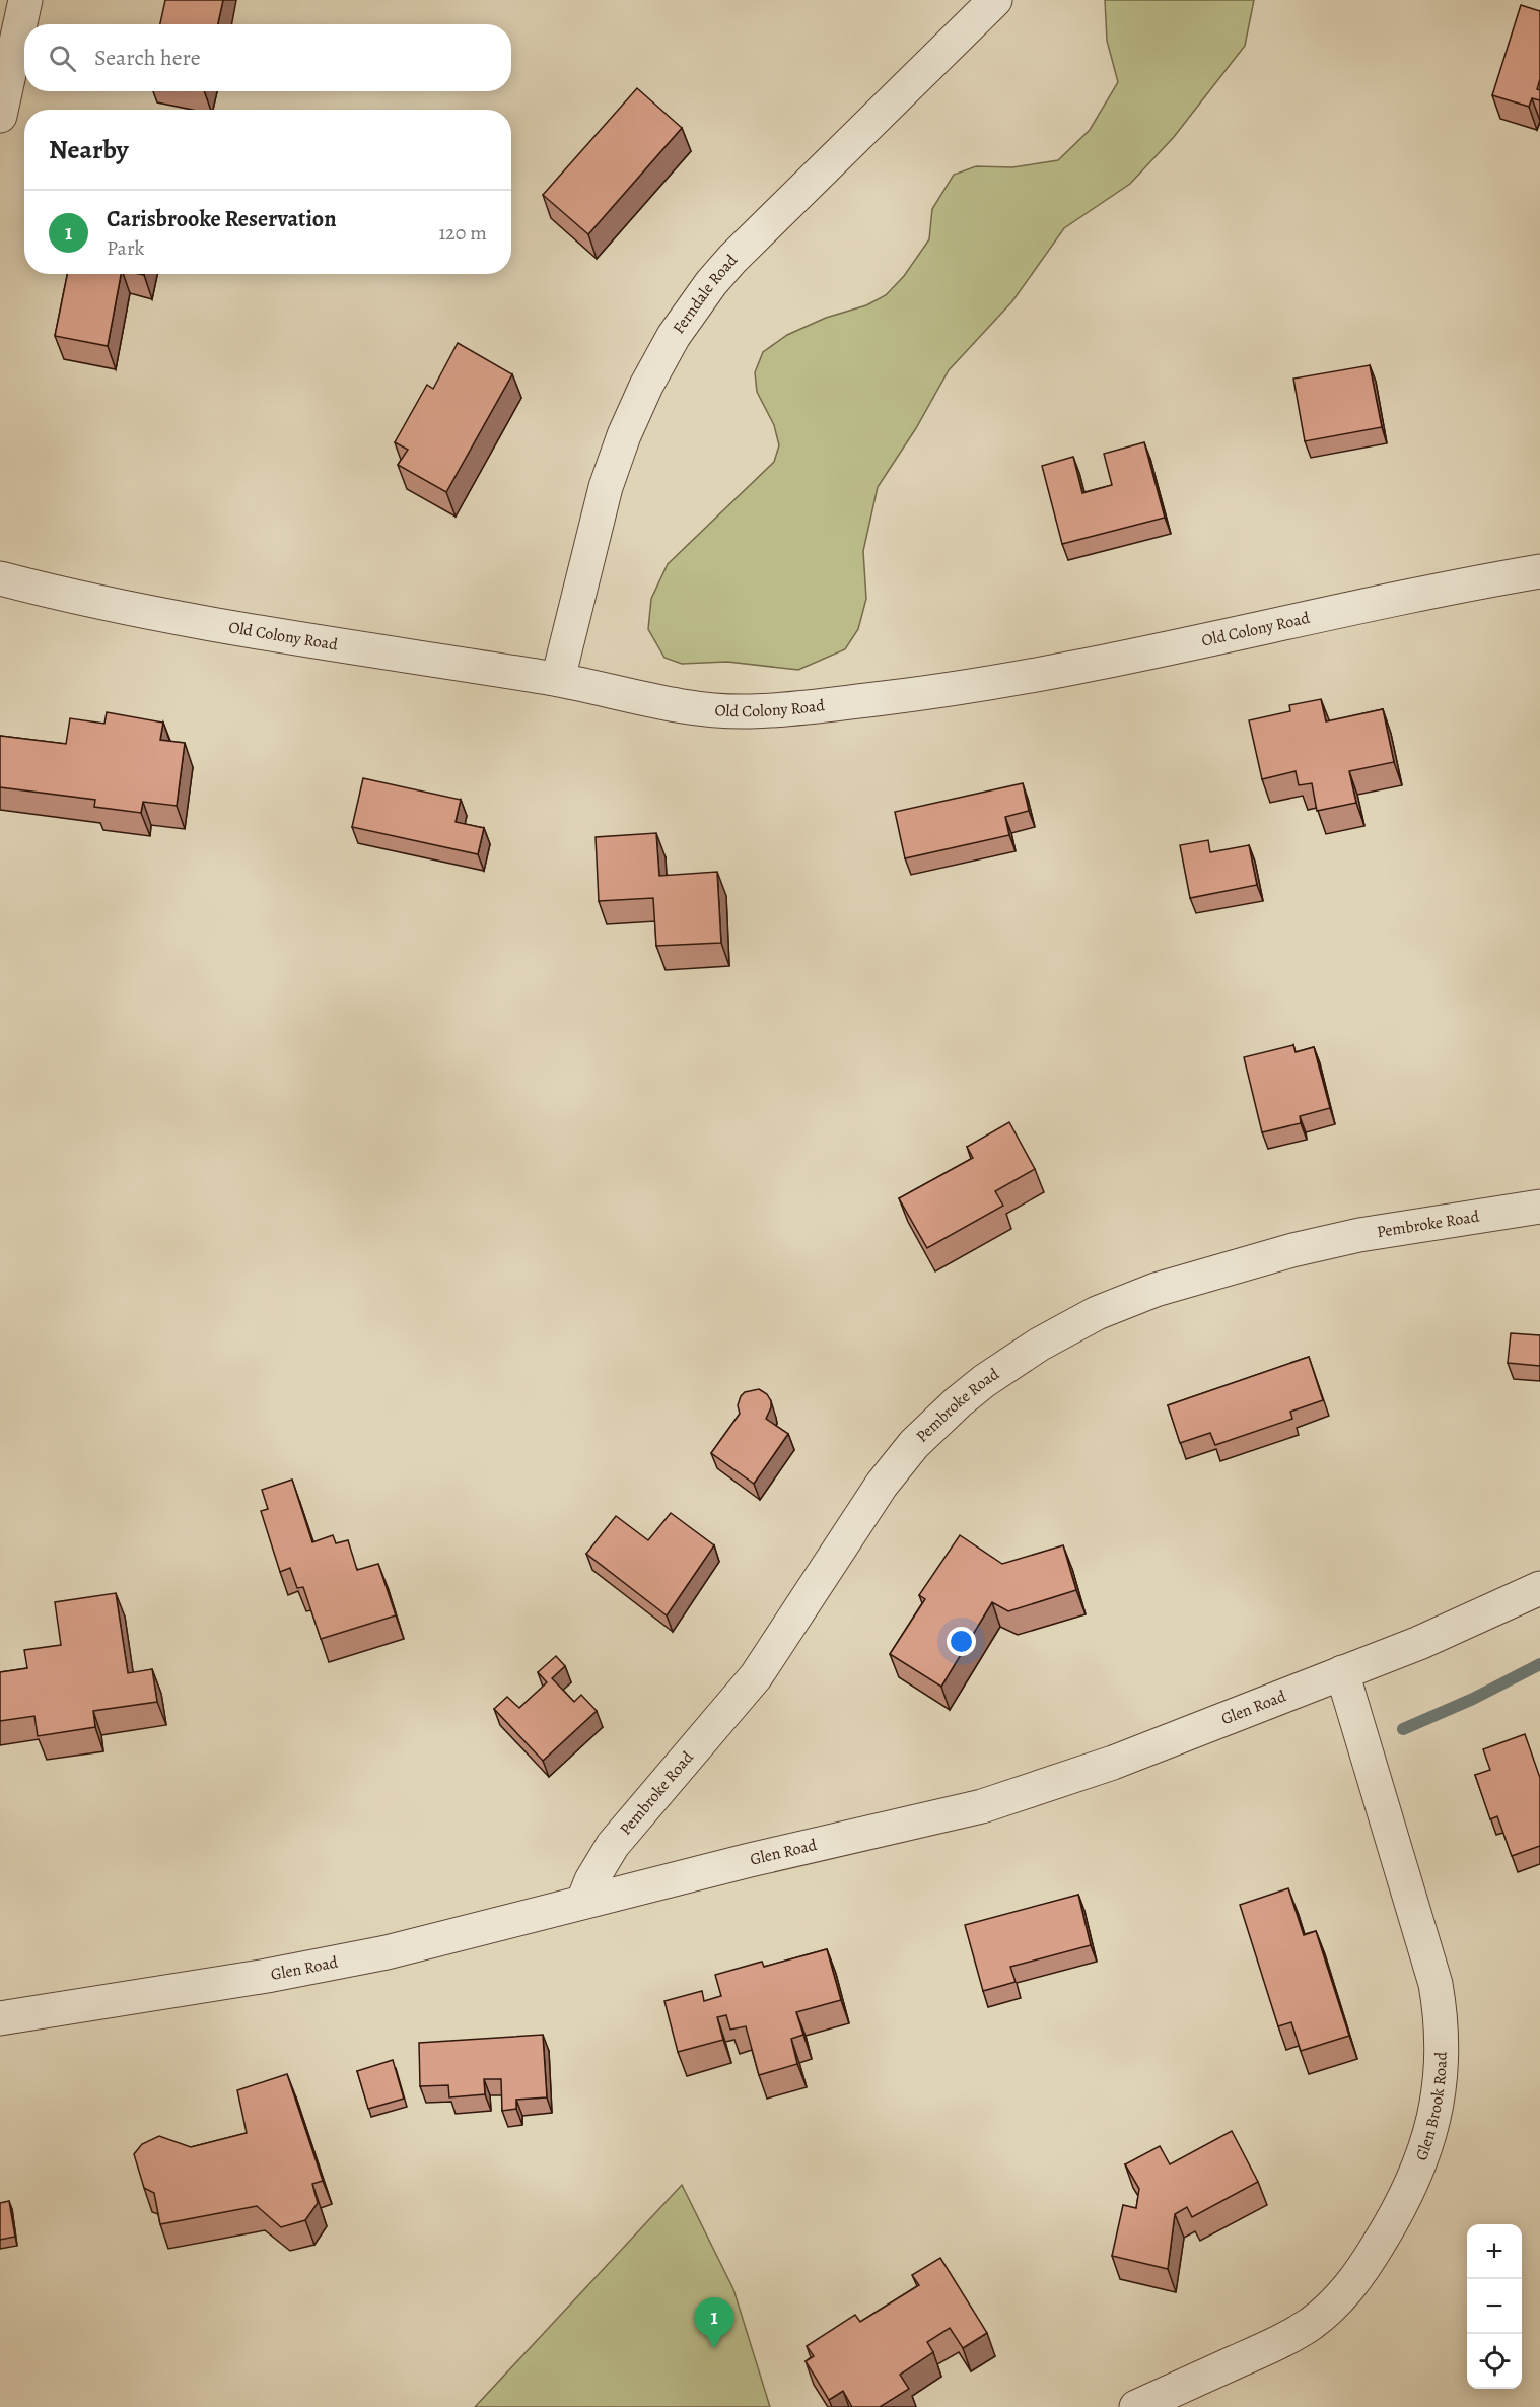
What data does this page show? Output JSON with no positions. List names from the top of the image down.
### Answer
{
  "streets": {
    "street": [
      "Ferndale Road",
      "Old Colony Road",
      "Pembroke Road",
      "Glen Road",
      "Glen Brook Road"
    ]
  },
  "crossings": [
    ["Ferndale Road", "Old Colony Road"],
    ["Pembroke Road", "Glen Road"],
    ["Glen Road", "Glen Brook Road"]
  ],
  "page": {
    "search": "Search here",
    "heading": "Nearby",
    "list": [
      {
        "mark": "1",
        "name": "Carisbrooke Reservation",
        "note": "Park",
        "value": "120 m"
      }
    ],
    "map_buttons": ["+", "−"],
    "pins": "1"
  }
}
